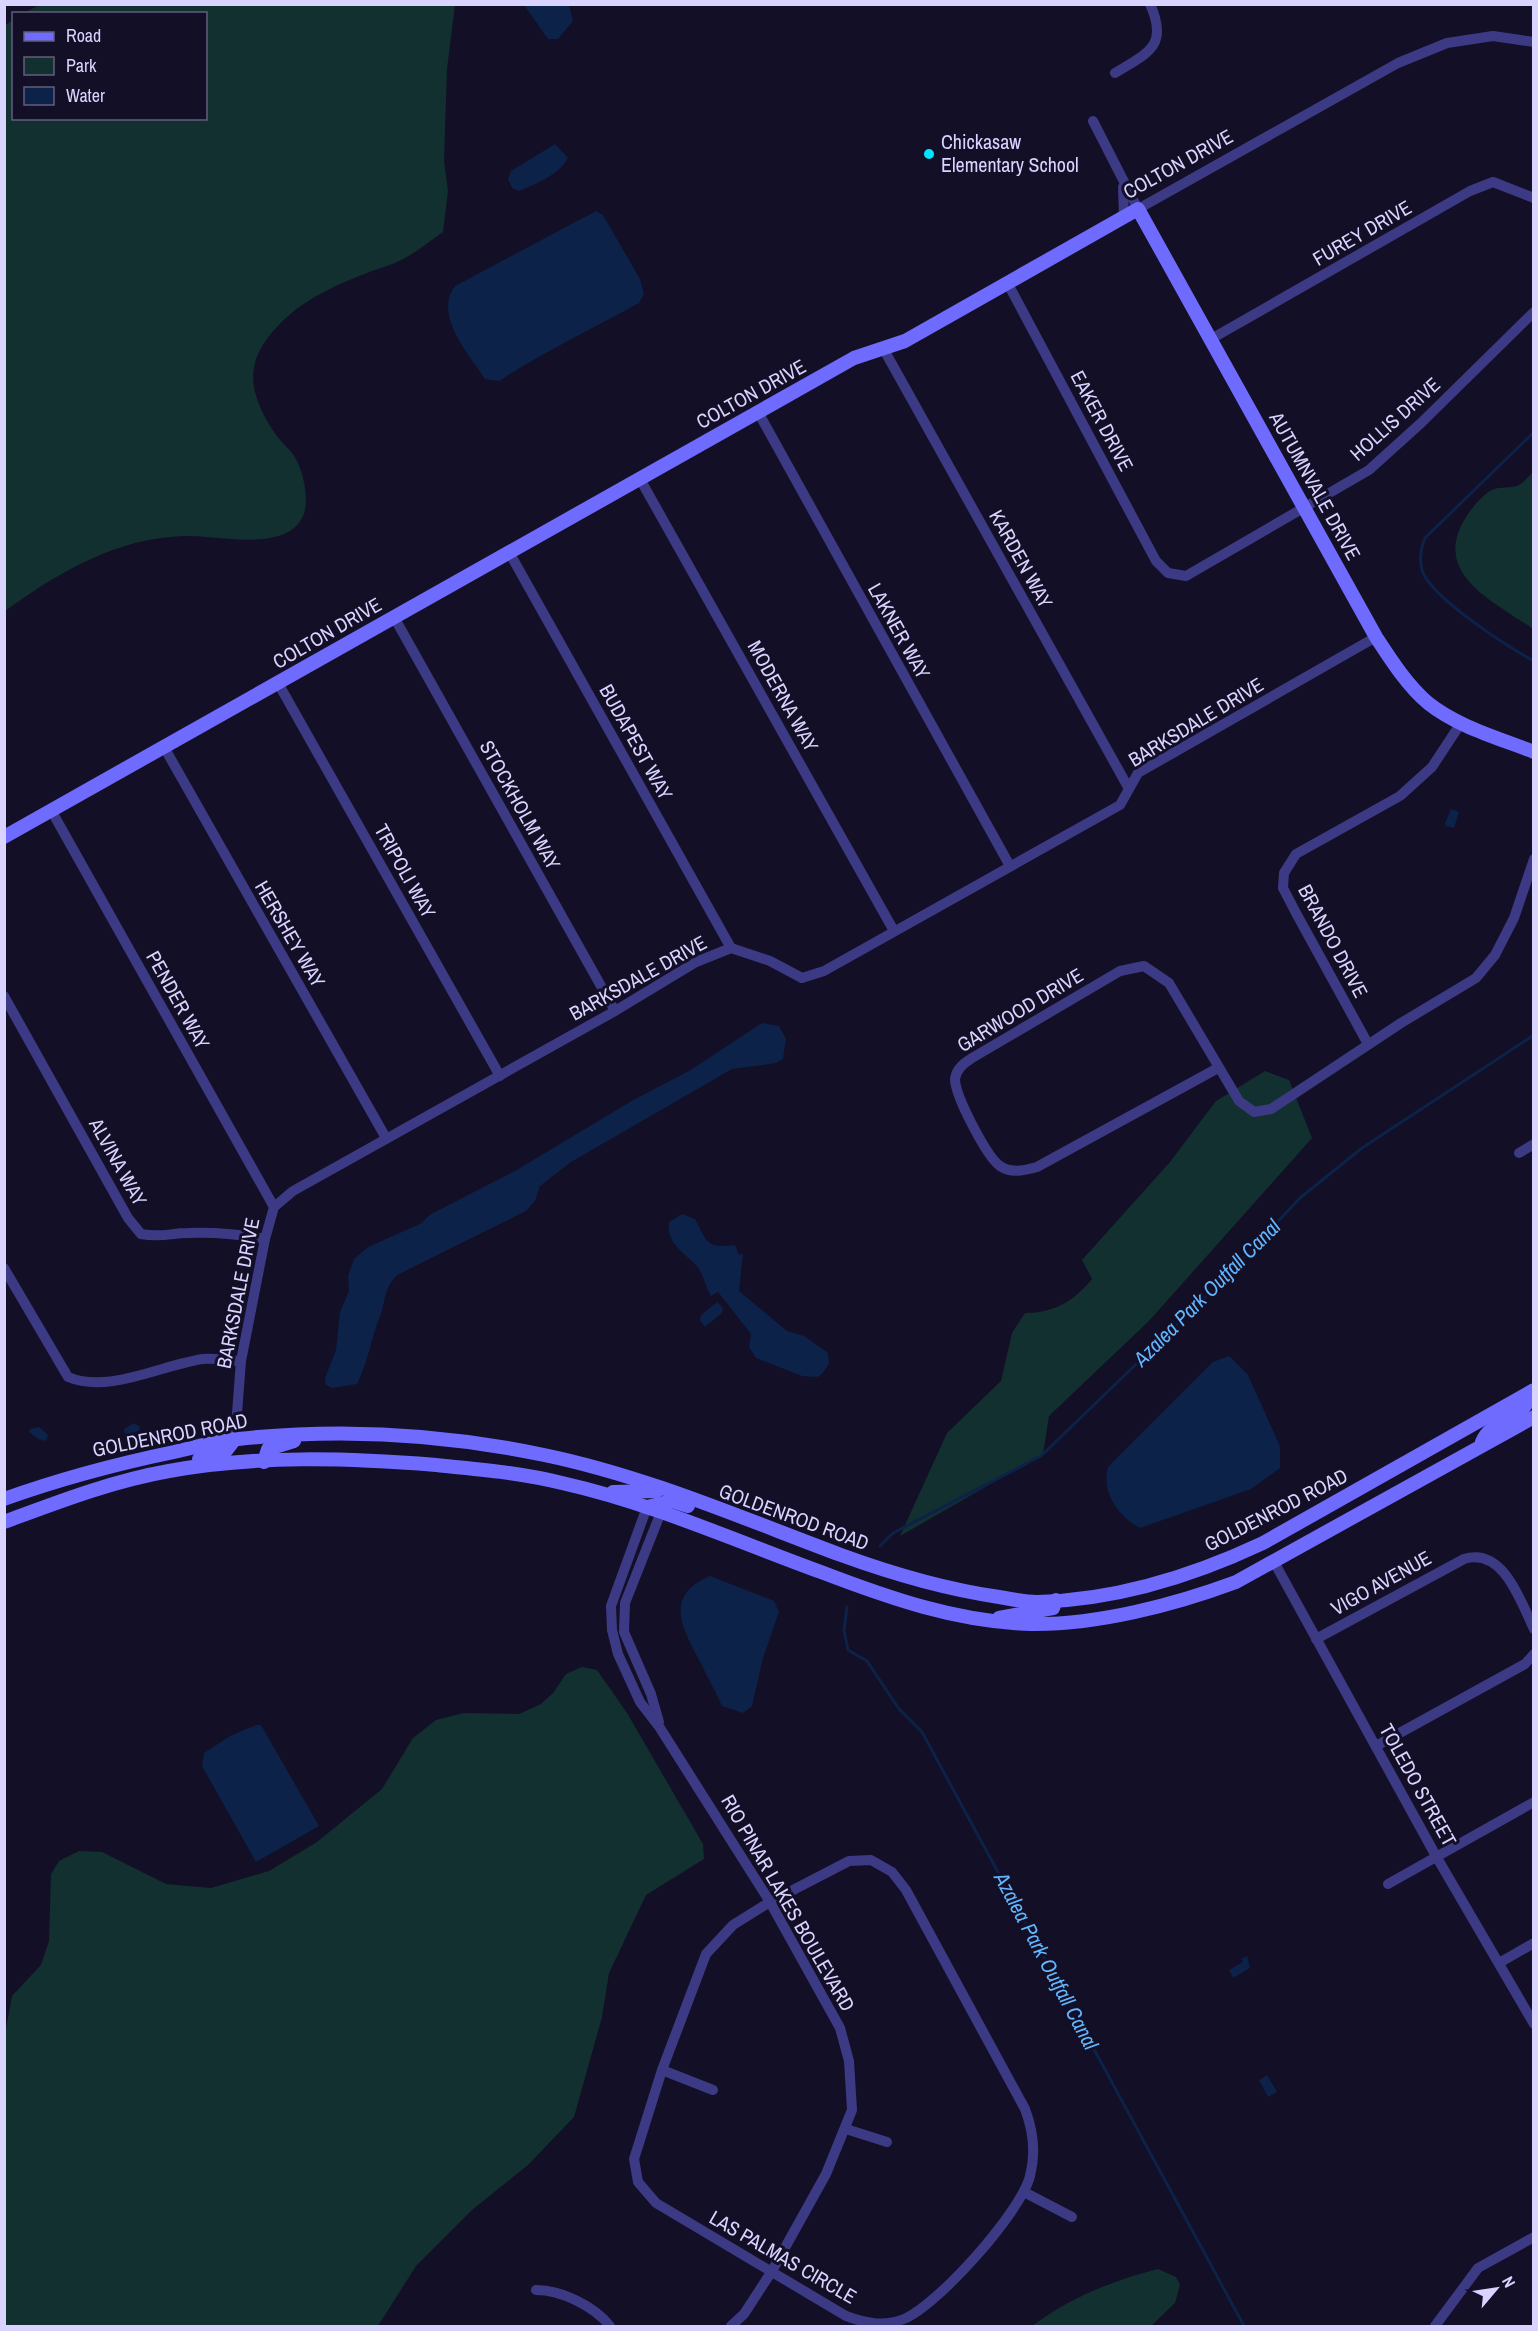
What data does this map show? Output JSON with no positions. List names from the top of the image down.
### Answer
{
  "streets": {
    "main road": ["COLTON DRIVE", "AUTUMNVALE DRIVE", "GOLDENROD ROAD"],
    "street": [
      "FUREY DRIVE",
      "HOLLIS DRIVE",
      "EAKER DRIVE",
      "KARDEN WAY",
      "LAKNER WAY",
      "MODERNA WAY",
      "BARKSDALE DRIVE",
      "BUDAPEST WAY",
      "STOCKHOLM WAY",
      "TRIPOLI WAY",
      "HERSHEY WAY",
      "BRANDO DRIVE",
      "PENDER WAY",
      "GARWOOD DRIVE",
      "ALVINA WAY",
      "VIGO AVENUE",
      "TOLEDO STREET",
      "RIO PINAR LAKES BOULEVARD",
      "LAS PALMAS CIRCLE"
    ]
  },
  "crossings": [
    ["COLTON DRIVE", "EAKER DRIVE"],
    ["COLTON DRIVE", "AUTUMNVALE DRIVE"],
    ["COLTON DRIVE", "KARDEN WAY"],
    ["COLTON DRIVE", "LAKNER WAY"],
    ["COLTON DRIVE", "MODERNA WAY"],
    ["COLTON DRIVE", "BUDAPEST WAY"],
    ["COLTON DRIVE", "STOCKHOLM WAY"],
    ["COLTON DRIVE", "TRIPOLI WAY"],
    ["COLTON DRIVE", "HERSHEY WAY"],
    ["COLTON DRIVE", "PENDER WAY"],
    ["FUREY DRIVE", "AUTUMNVALE DRIVE"],
    ["HOLLIS DRIVE", "EAKER DRIVE"],
    ["HOLLIS DRIVE", "AUTUMNVALE DRIVE"],
    ["AUTUMNVALE DRIVE", "BARKSDALE DRIVE"],
    ["AUTUMNVALE DRIVE", "BRANDO DRIVE"],
    ["KARDEN WAY", "BARKSDALE DRIVE"],
    ["LAKNER WAY", "BARKSDALE DRIVE"],
    ["MODERNA WAY", "BARKSDALE DRIVE"],
    ["BARKSDALE DRIVE", "BUDAPEST WAY"],
    ["BARKSDALE DRIVE", "STOCKHOLM WAY"],
    ["BARKSDALE DRIVE", "TRIPOLI WAY"],
    ["BARKSDALE DRIVE", "HERSHEY WAY"],
    ["BARKSDALE DRIVE", "PENDER WAY"],
    ["BARKSDALE DRIVE", "ALVINA WAY"],
    ["BARKSDALE DRIVE", "GOLDENROD ROAD"],
    ["BRANDO DRIVE", "GARWOOD DRIVE"],
    ["GOLDENROD ROAD", "TOLEDO STREET"],
    ["GOLDENROD ROAD", "RIO PINAR LAKES BOULEVARD"],
    ["VIGO AVENUE", "TOLEDO STREET"],
    ["RIO PINAR LAKES BOULEVARD", "LAS PALMAS CIRCLE"]
  ],
  "water": ["Azalea Park Outfall Canal"],
  "places": ["Chickasaw Elementary School"],
  "legend": ["Road", "Park", "Water"],
  "north": "top right"
}
